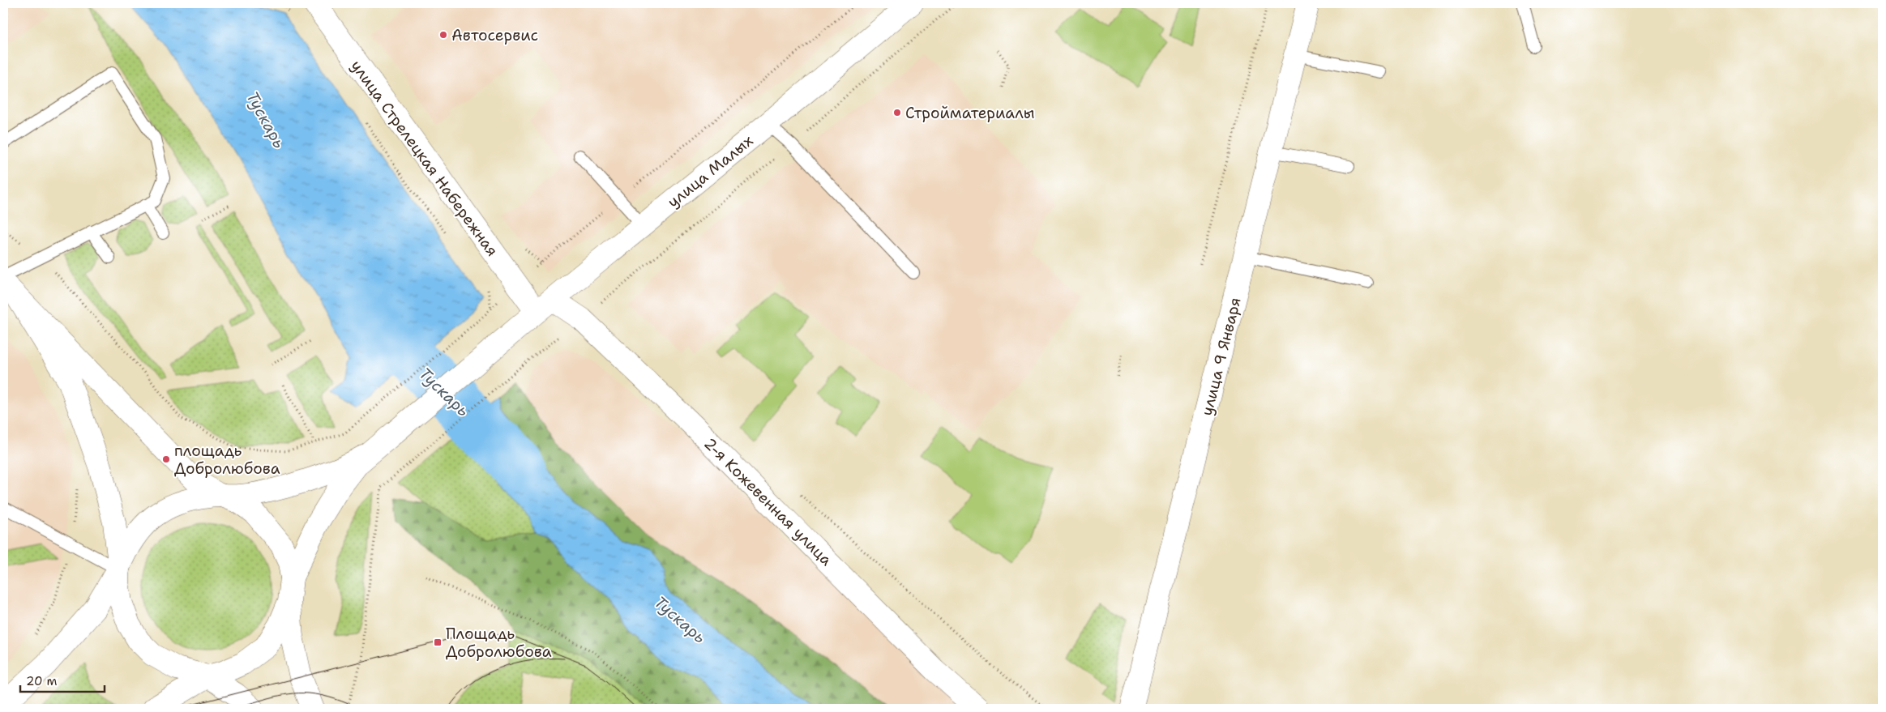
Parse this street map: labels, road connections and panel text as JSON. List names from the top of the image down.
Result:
{
  "streets": {
    "main road": [
      "улица Стрелецкая Набережная",
      "улица Малых",
      "улица 9 Января",
      "2-я Кожевенная улица"
    ]
  },
  "crossings": [
    ["улица Стрелецкая Набережная", "улица Малых"],
    ["улица Стрелецкая Набережная", "2-я Кожевенная улица"],
    ["улица Малых", "2-я Кожевенная улица"]
  ],
  "water": ["Тускарь"],
  "places": {
    "other": ["Автосервис", "Стройматериалы", "площадь Добролюбова"],
    "transit": ["Площадь Добролюбова"]
  },
  "scale_bar": "20 m"
}
